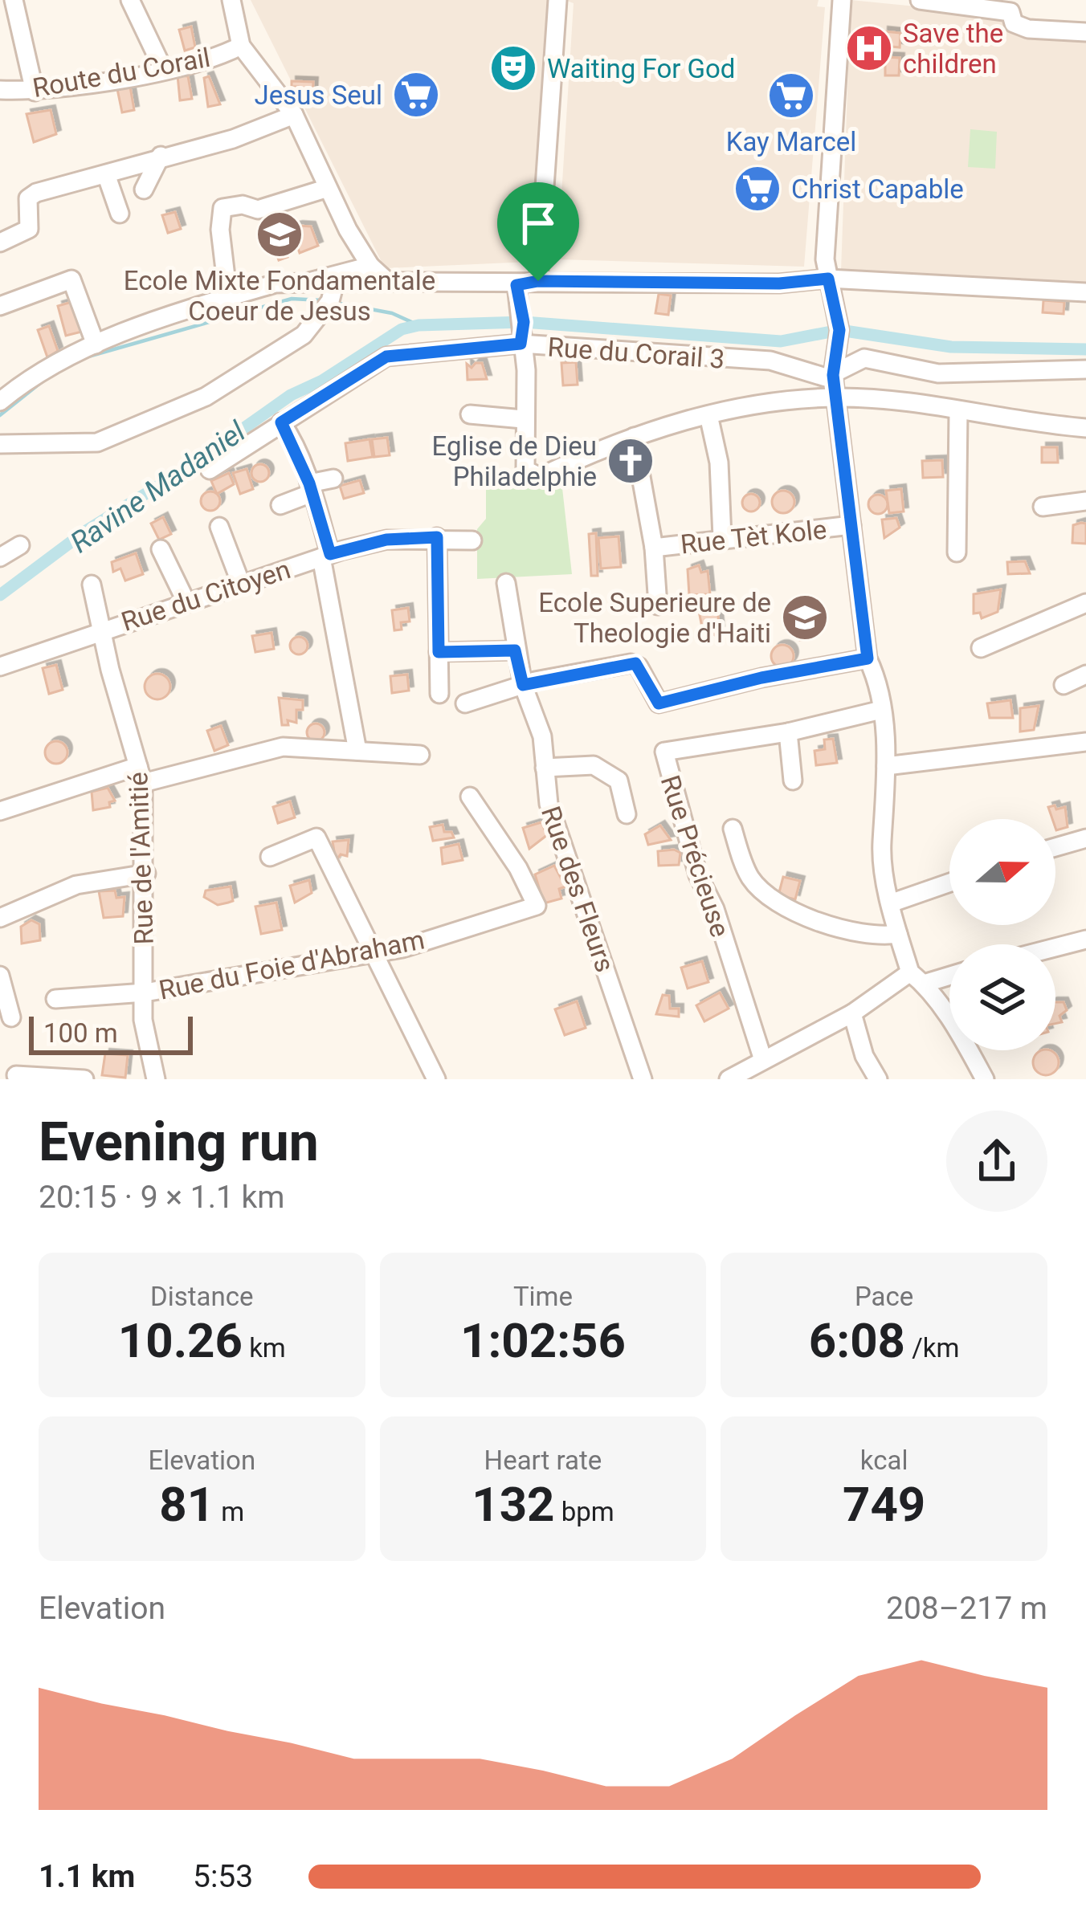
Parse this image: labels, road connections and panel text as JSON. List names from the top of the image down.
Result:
{
  "streets": {
    "street": [
      "Route du Corail",
      "Rue du Corail 3",
      "Rue Tèt Kole",
      "Rue du Citoyen",
      "Rue Précieuse",
      "Rue de l'Amitié",
      "Rue des Fleurs",
      "Rue du Foie d'Abraham"
    ]
  },
  "crossings": [
    ["Rue du Citoyen", "Rue de l'Amitié"],
    ["Rue de l'Amitié", "Rue du Foie d'Abraham"]
  ],
  "water": ["Ravine Madaniel"],
  "places": {
    "hospital": ["Save the children"],
    "theatre": ["Waiting For God"],
    "supermarket": ["Jesus Seul", "Kay Marcel", "Christ Capable"],
    "school or university": ["Ecole Mixte Fondamentale Coeur de Jesus", "Ecole Superieure de Theologie d'Haiti"],
    "church": ["Eglise de Dieu Philadelphie"]
  },
  "scale_bar": "100 m",
  "north": "right",
  "page": {
    "scale": "100 m",
    "heading": ["Evening run", "20:15 · 9 × 1.1 km"],
    "stats": [
      ["Distance", "10.26 km"],
      ["Time", "1:02:56"],
      ["Pace", "6:08 /km"],
      ["Elevation", "81 m"],
      ["Heart rate", "132 bpm"],
      ["kcal", "749"]
    ],
    "chart": ["Elevation", "208–217 m"],
    "list": [
      {
        "name": "1.1 km",
        "note": "5:53"
      }
    ]
  }
}
